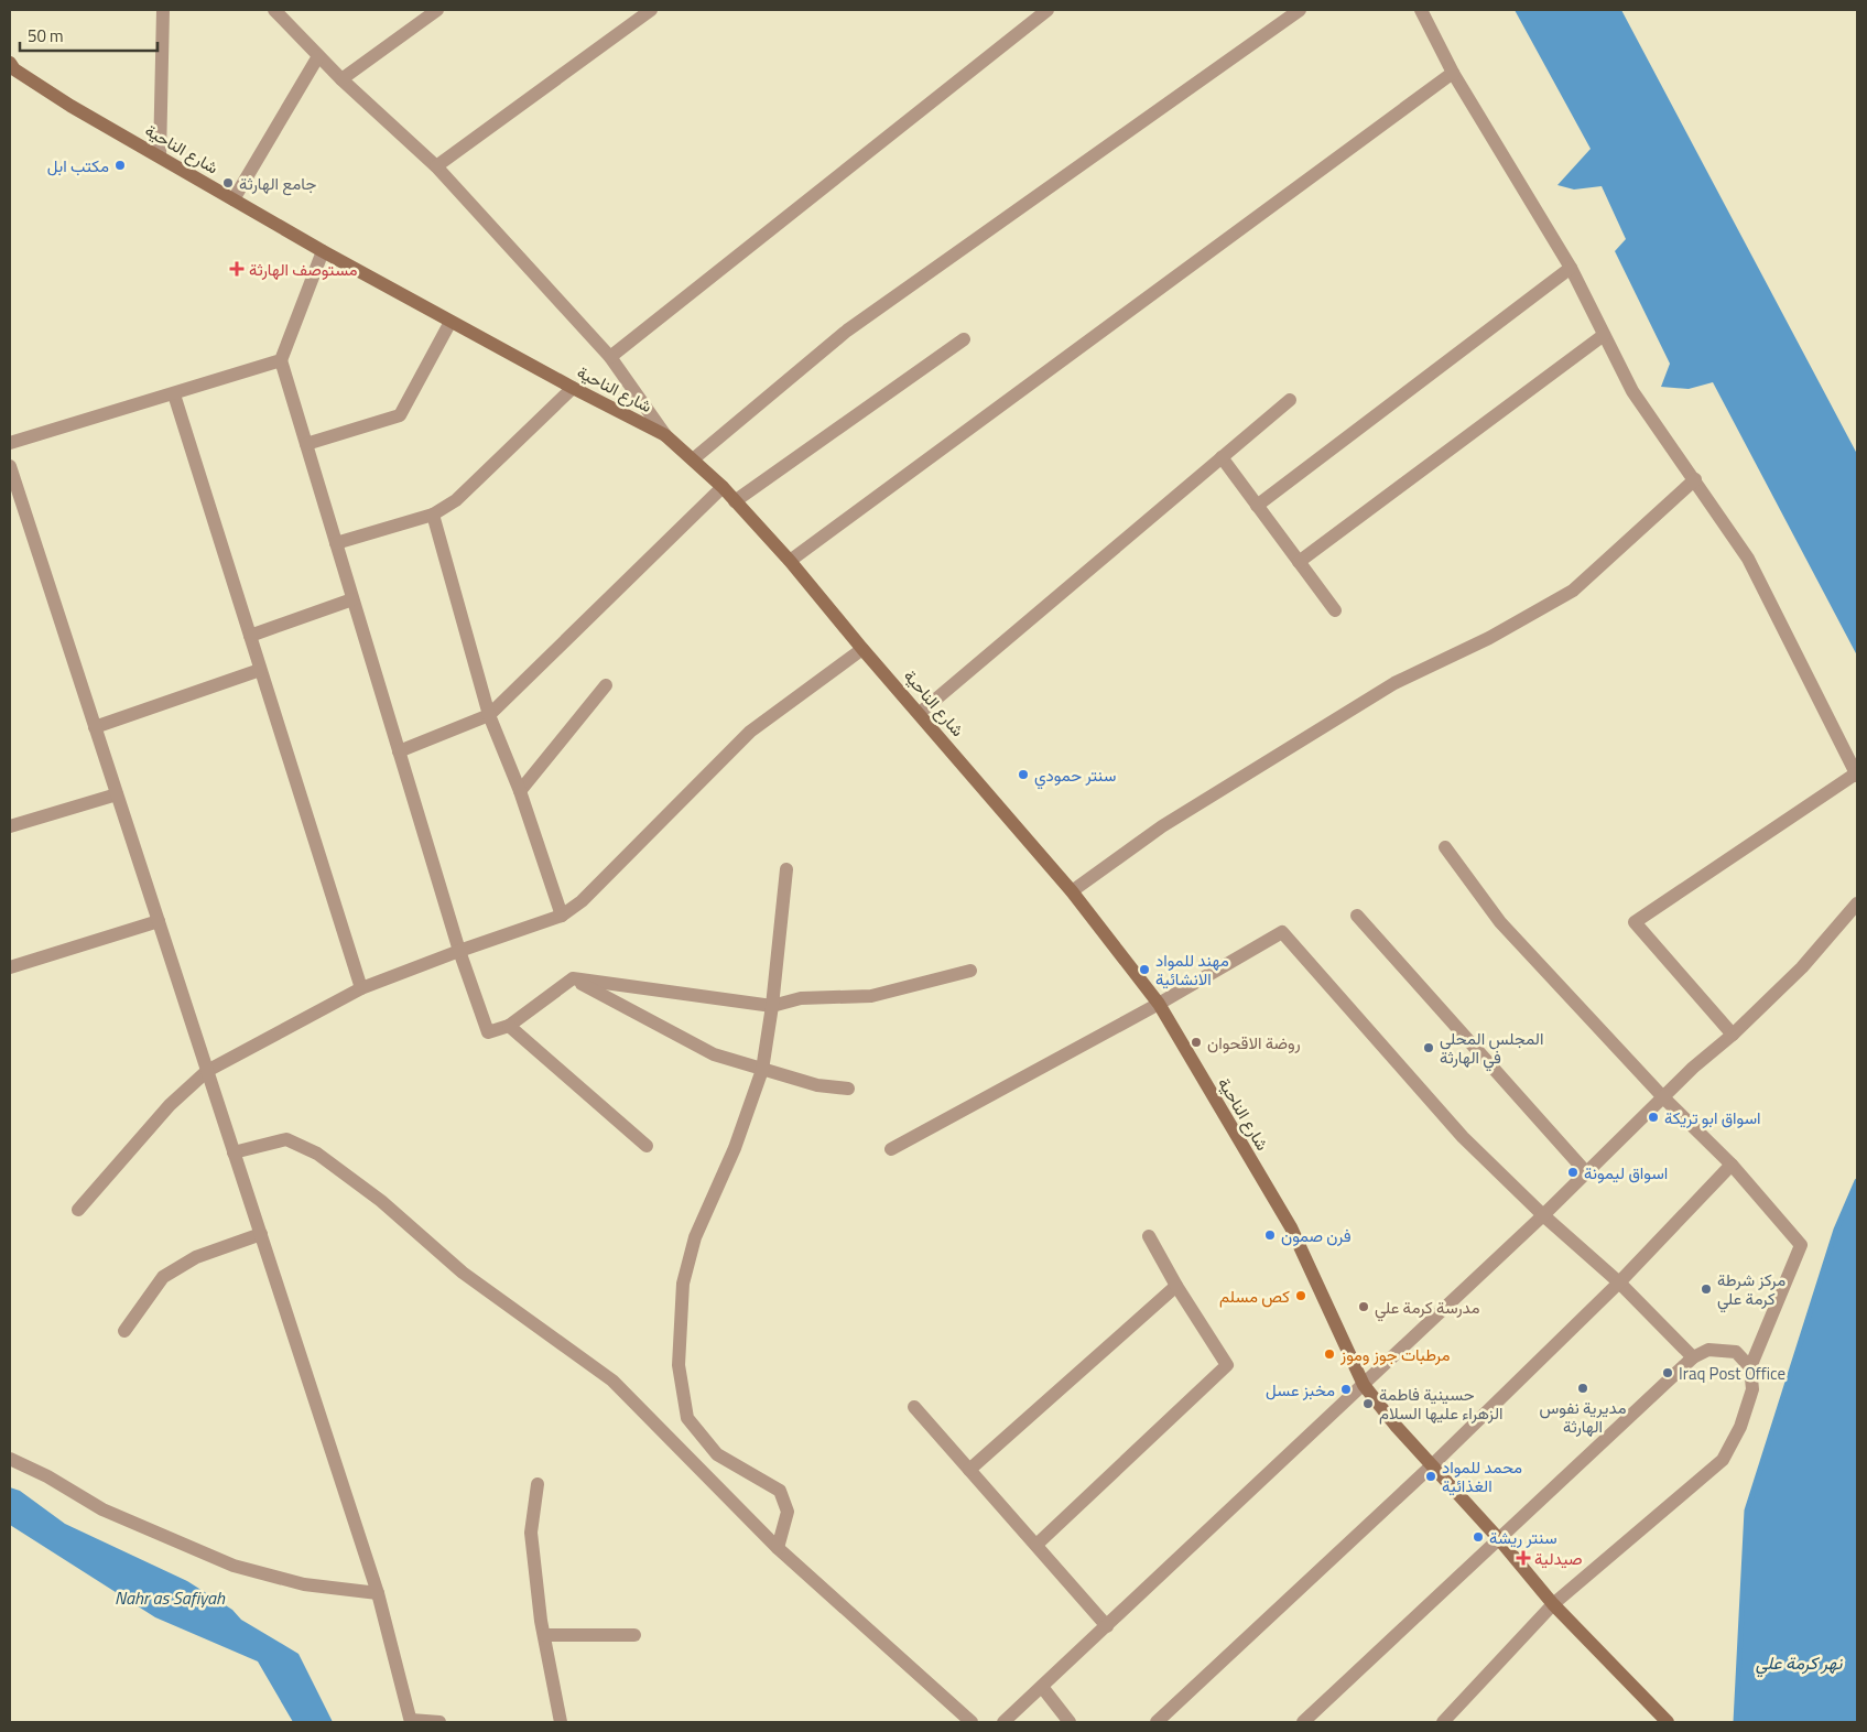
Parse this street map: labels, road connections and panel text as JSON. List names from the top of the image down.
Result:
{
  "streets": {
    "main road": ["شارع الناحية"]
  },
  "water": ["Nahr as Safiyah", "نهر كرمة علي"],
  "places": {
    "other": [
      "مكتب ابل",
      "جامع الهارثة",
      "سنتر حمودي",
      "مهند للمواد الانشائية",
      "روضة الاقحوان",
      "المجلس المحلي في الهارثة",
      "اسواق ابو تريكة",
      "اسواق ليمونة",
      "فرن صمون",
      "مركز شرطة كرمة علي",
      "كص مسلم",
      "مدرسة كرمة علي",
      "مرطبات جوز وموز",
      "Iraq Post Office",
      "مديرية نفوس الهارثة",
      "مخبز عسل",
      "حسينية فاطمة الزهراء عليها السلام",
      "محمد للمواد الغذائية",
      "سنتر ريشة"
    ],
    "health": ["مستوصف الهارثة", "صيدلية"]
  },
  "scale_bar": "50 m"
}
